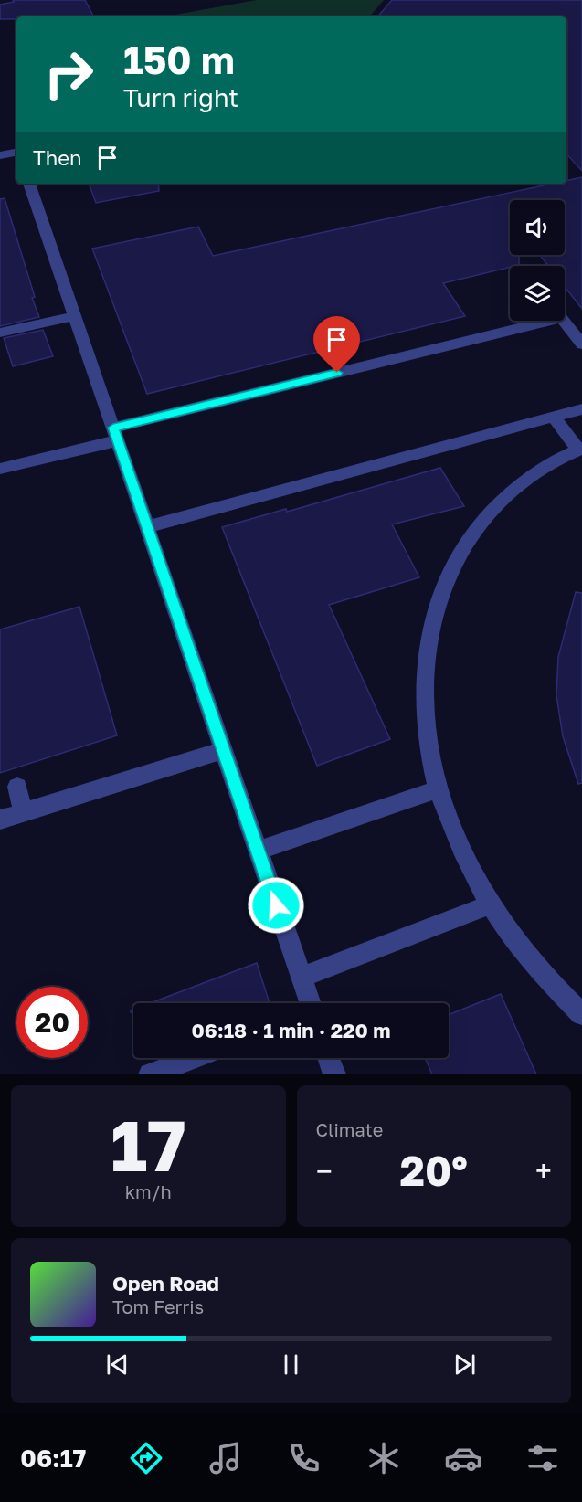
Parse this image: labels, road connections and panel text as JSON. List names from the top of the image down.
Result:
{
  "page": {
    "turn": ["150 m", "Turn right"],
    "then": "Then",
    "limit": "20",
    "trip": "06:18 · 1 min · 220 m",
    "tile": [
      ["17", "km/h"],
      "Climate"
    ],
    "heat": ["−", "20°", "+"],
    "song": ["Open Road", "Tom Ferris"],
    "tabs": "06:17"
  }
}
